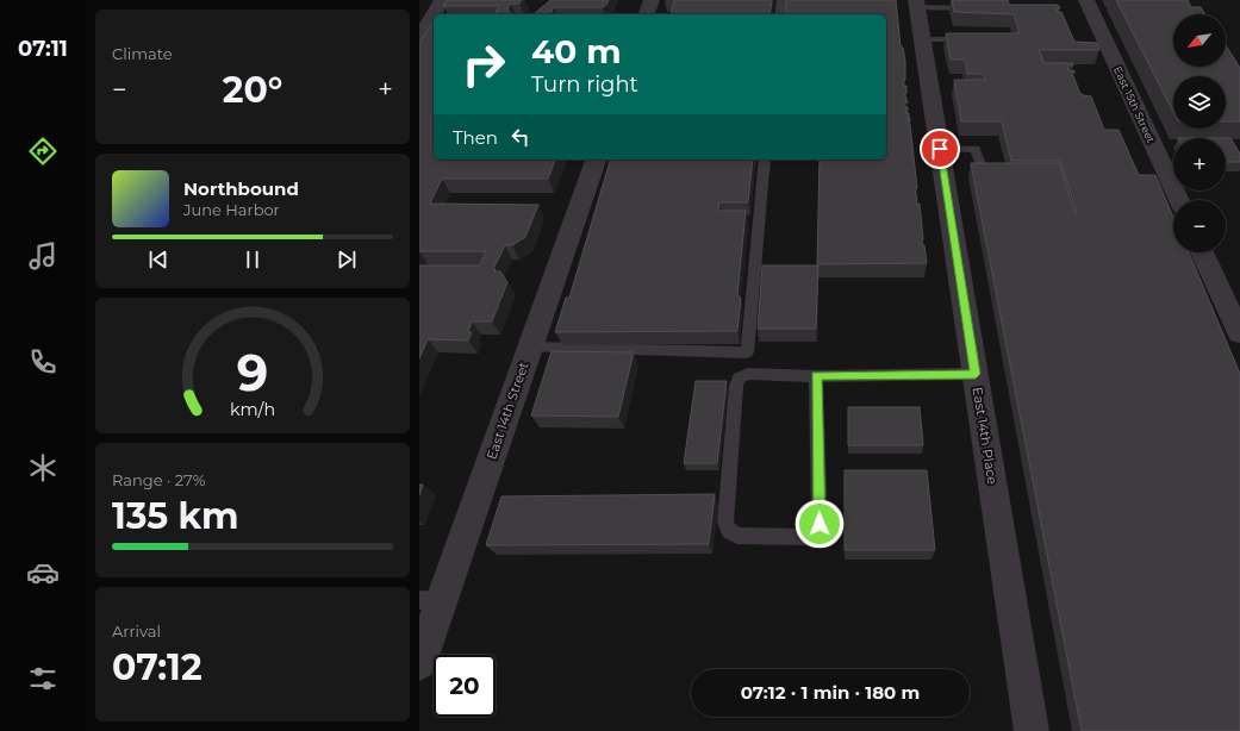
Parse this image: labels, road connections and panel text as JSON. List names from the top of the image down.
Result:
{
  "streets": {
    "street": ["East 15th Street", "East 14th Street", "East 14th Place"]
  },
  "north": "bottom left",
  "page": {
    "tabs": "07:11",
    "tile": [
      "Climate",
      ["Range · 27%", "135 km"],
      ["Arrival", "07:12"]
    ],
    "map_buttons": ["+", "−"],
    "turn": ["40 m", "Turn right"],
    "heat": ["−", "20°", "+"],
    "then": "Then",
    "song": ["Northbound", "June Harbor"],
    "limit": "20",
    "trip": "07:12 · 1 min · 180 m",
    "gauge": ["9", "km/h"]
  }
}
